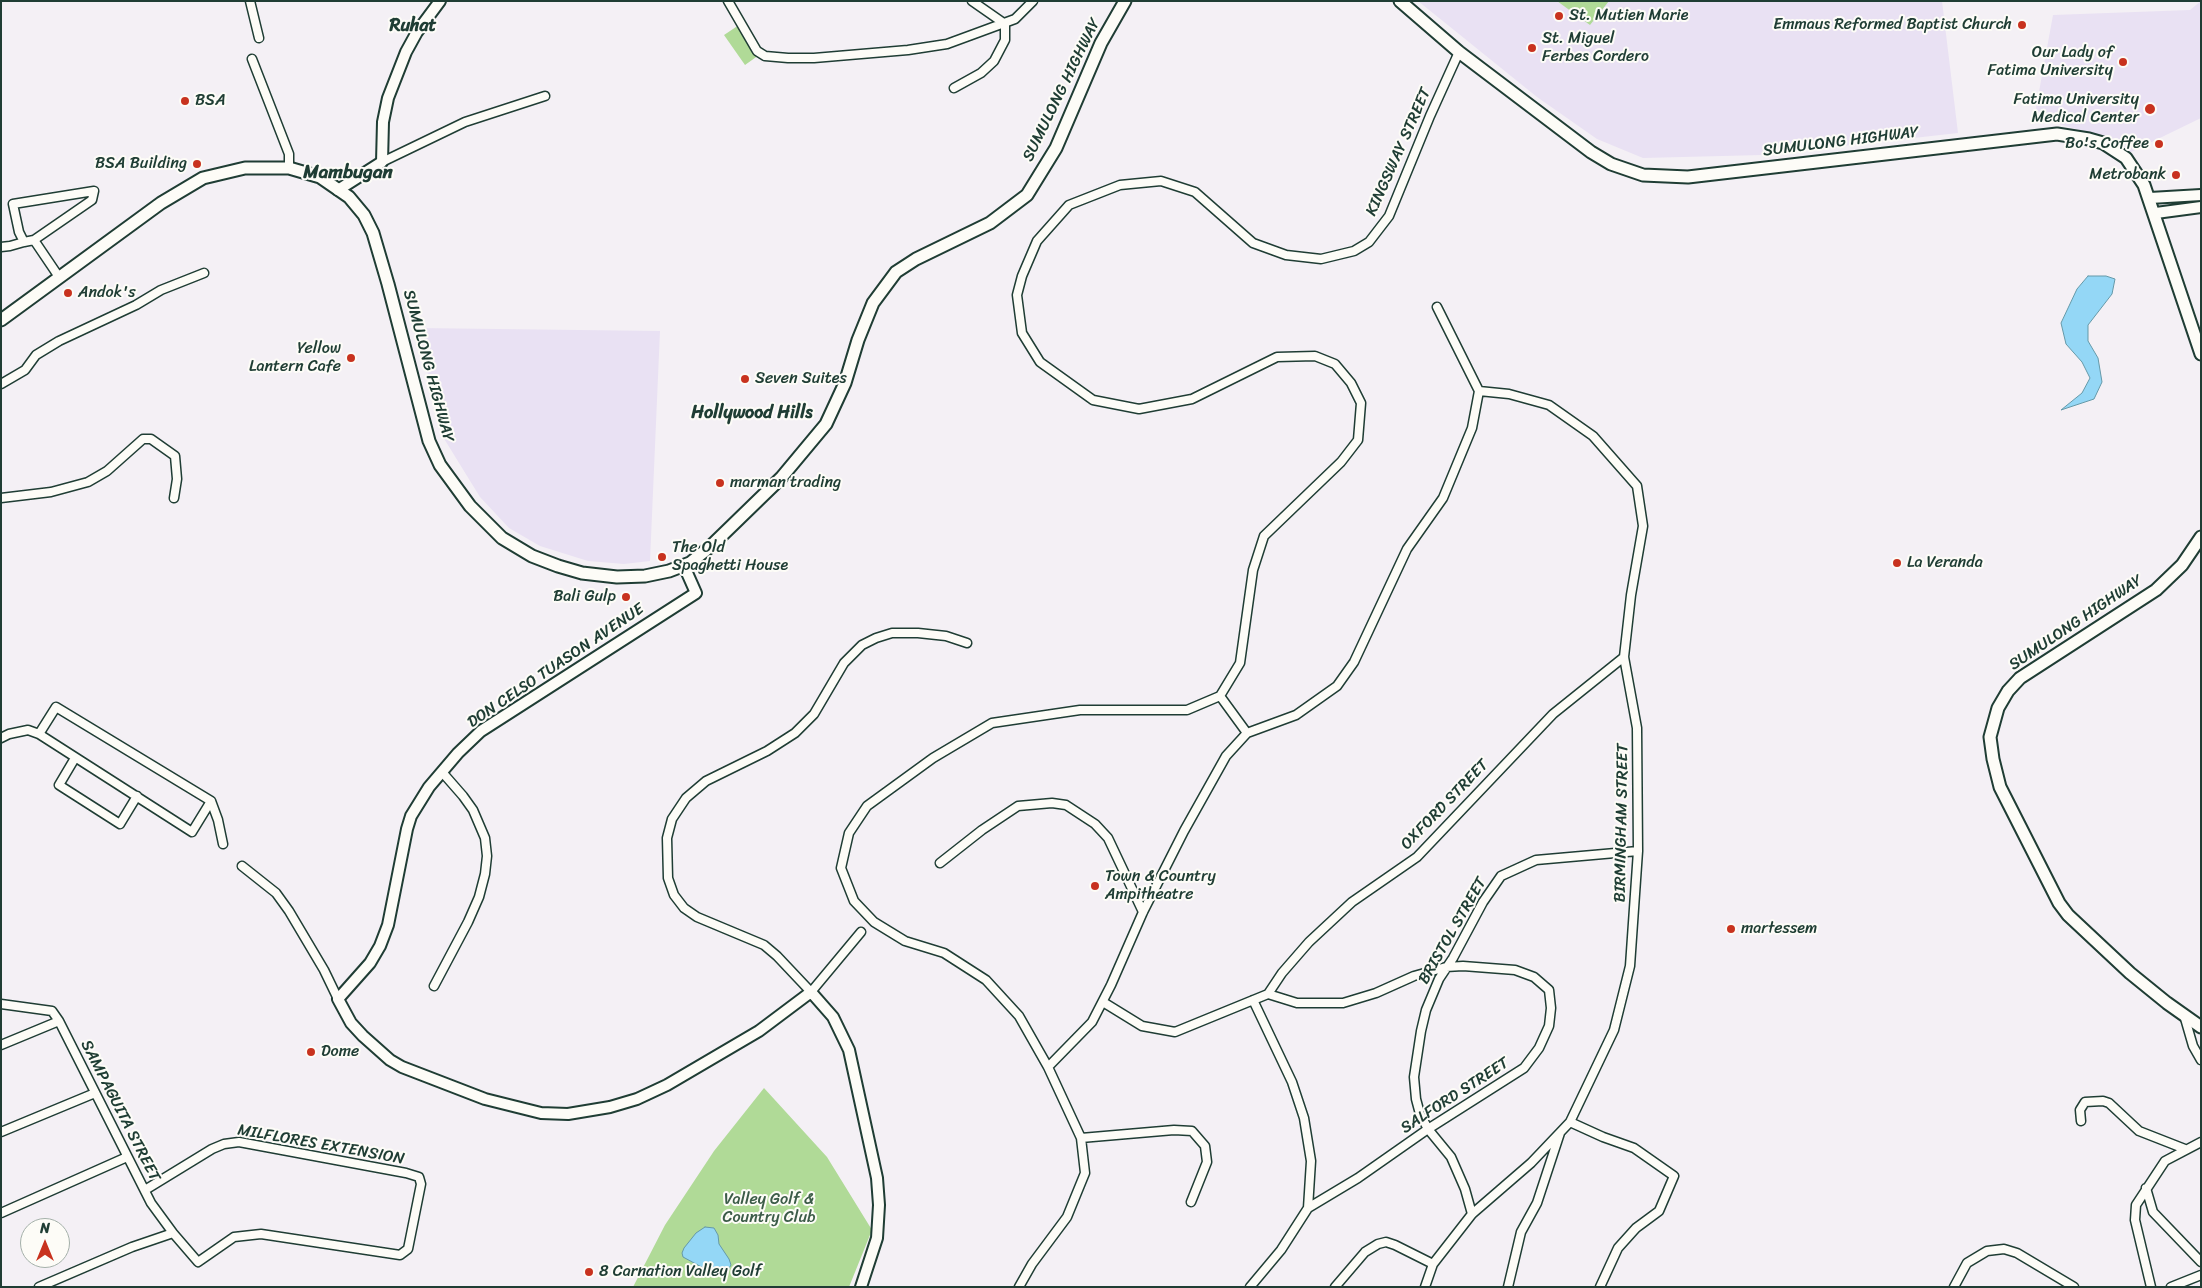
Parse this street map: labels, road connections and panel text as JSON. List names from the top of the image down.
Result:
{
  "streets": {
    "main road": ["SUMULONG HIGHWAY"],
    "street": [
      "KINGSWAY STREET",
      "DON CELSO TUASON AVENUE",
      "OXFORD STREET",
      "BIRMINGHAM STREET",
      "BRISTOL STREET",
      "SALFORD STREET",
      "SAMPAGUITA STREET",
      "MILFLORES EXTENSION"
    ]
  },
  "crossings": [
    ["SUMULONG HIGHWAY", "KINGSWAY STREET"],
    ["SUMULONG HIGHWAY", "DON CELSO TUASON AVENUE"],
    ["OXFORD STREET", "BIRMINGHAM STREET"],
    ["OXFORD STREET", "SALFORD STREET"],
    ["BIRMINGHAM STREET", "BRISTOL STREET"],
    ["BRISTOL STREET", "SALFORD STREET"],
    ["SAMPAGUITA STREET", "MILFLORES EXTENSION"]
  ],
  "districts": ["Ruhat", "Mambugan", "Hollywood Hills"],
  "parks": ["Valley Golf & Country Club"],
  "places": [
    "St. Mutien Marie",
    "Emmaus Reformed Baptist Church",
    "St. Miguel Ferbes Cordero",
    "Our Lady of Fatima University",
    "BSA",
    "Fatima University Medical Center",
    "Bo's Coffee",
    "BSA Building",
    "Metrobank",
    "Andok's",
    "Yellow Lantern Cafe",
    "Seven Suites",
    "marman trading",
    "The Old Spaghetti House",
    "La Veranda",
    "Bali Gulp",
    "Town & Country Ampitheatre",
    "martessem",
    "Dome",
    "8 Carnation Valley Golf"
  ],
  "north": "top"
}
